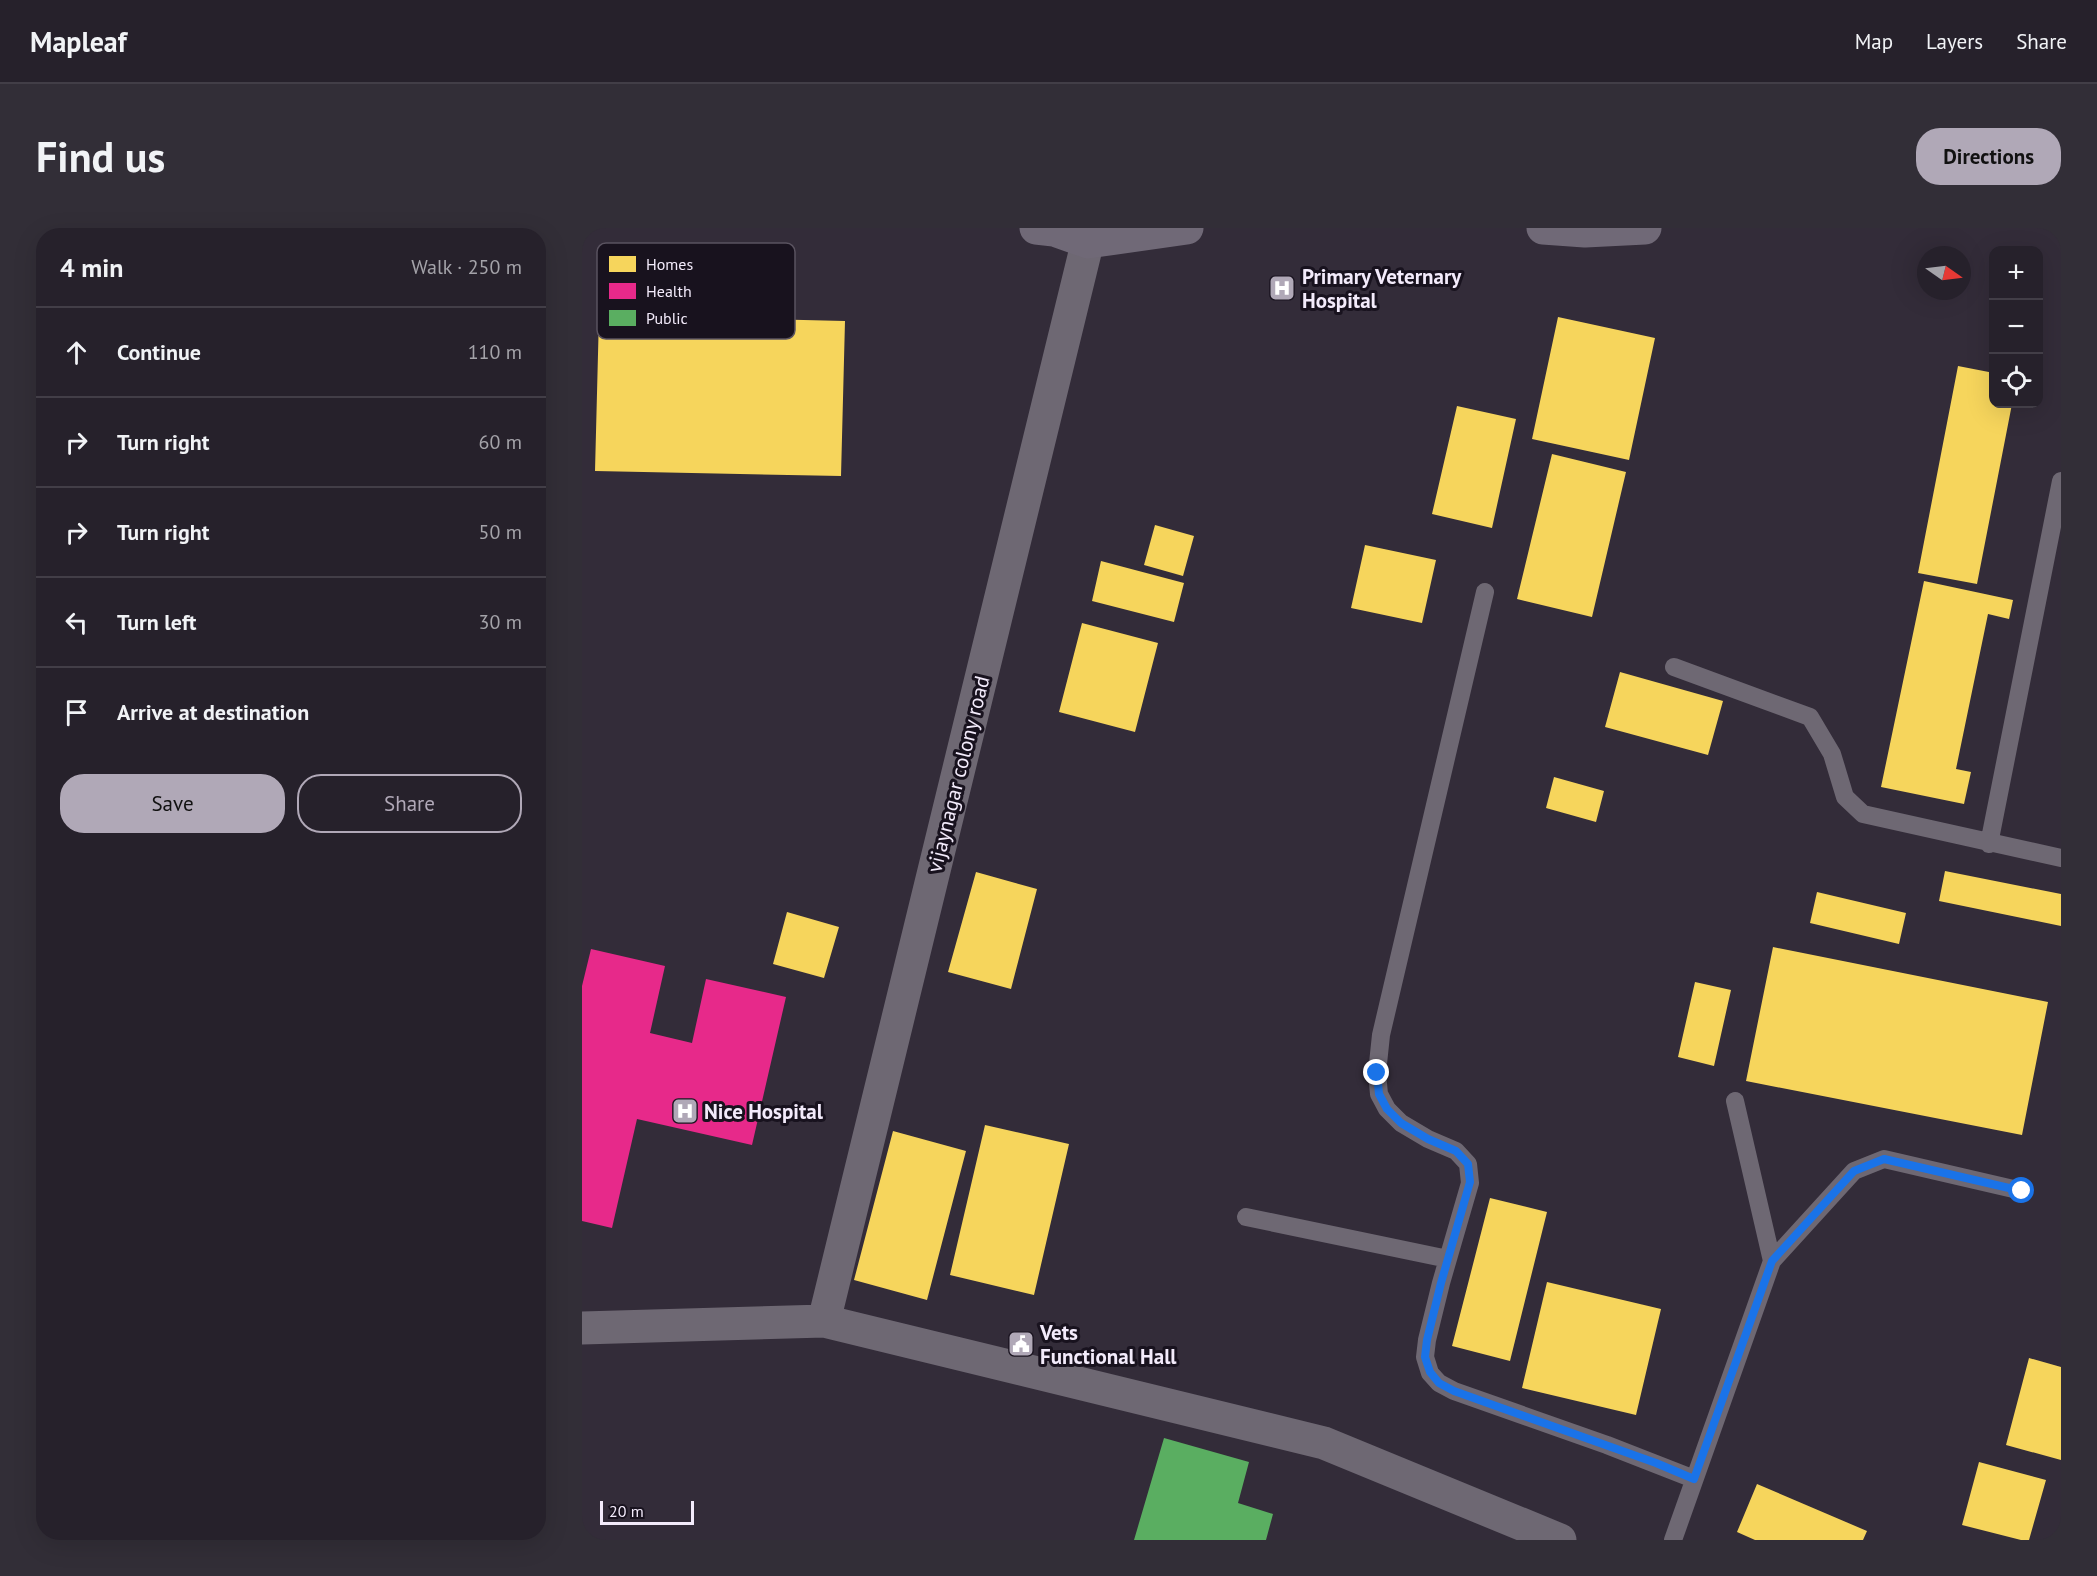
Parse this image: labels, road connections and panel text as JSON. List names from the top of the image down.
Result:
{
  "streets": {
    "street": ["vijaynagar colony road"]
  },
  "places": {
    "hospital": ["Primary Veternary Hospital", "Nice Hospital"],
    "public building": ["Vets Functional Hall"]
  },
  "legend": ["Homes", "Health", "Public"],
  "scale_bar": "20 m",
  "north": "right",
  "page": {
    "header": "Mapleaf",
    "nav": ["Map", "Layers", "Share"],
    "buttons": [
      "Directions",
      ["Save", "Share"]
    ],
    "title": "Find us",
    "heading": ["4 min", "Walk · 250 m"],
    "map_buttons": ["+", "−"],
    "list": [
      ["Continue", "110 m"],
      ["Turn right", "60 m"],
      ["Turn right", "50 m"],
      ["Turn left", "30 m"],
      "Arrive at destination"
    ],
    "scale": "20 m"
  }
}
